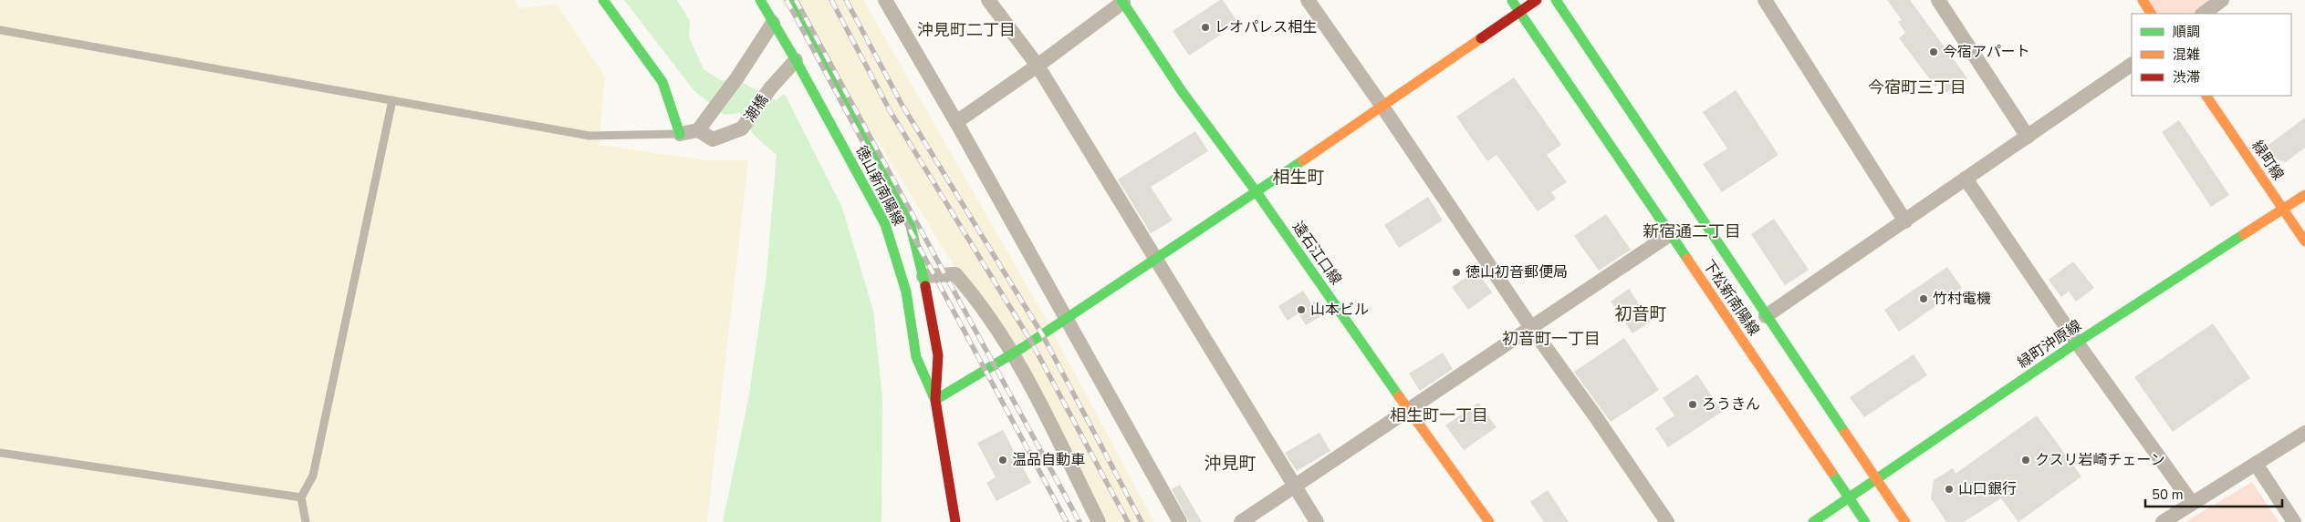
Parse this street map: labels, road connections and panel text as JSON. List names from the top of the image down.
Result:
{
  "streets": {
    "street": [
      "潮橋",
      "緑町線",
      "徳山新南陽線",
      "遠石江口線",
      "下松新南陽線",
      "緑町沖原線"
    ]
  },
  "crossings": [
    ["潮橋", "徳山新南陽線"],
    ["緑町線", "緑町沖原線"],
    ["下松新南陽線", "緑町沖原線"]
  ],
  "districts": [
    "沖見町二丁目",
    "今宿町三丁目",
    "相生町",
    "新宿通二丁目",
    "初音町",
    "初音町一丁目",
    "相生町一丁目",
    "沖見町"
  ],
  "places": [
    "レオパレス相生",
    "今宿アパート",
    "徳山初音郵便局",
    "竹村電機",
    "山本ビル",
    "ろうきん",
    "温品自動車",
    "クスリ岩崎チェーン",
    "山口銀行"
  ],
  "legend": ["順調", "混雑", "渋滞"],
  "scale_bar": "50 m"
}
